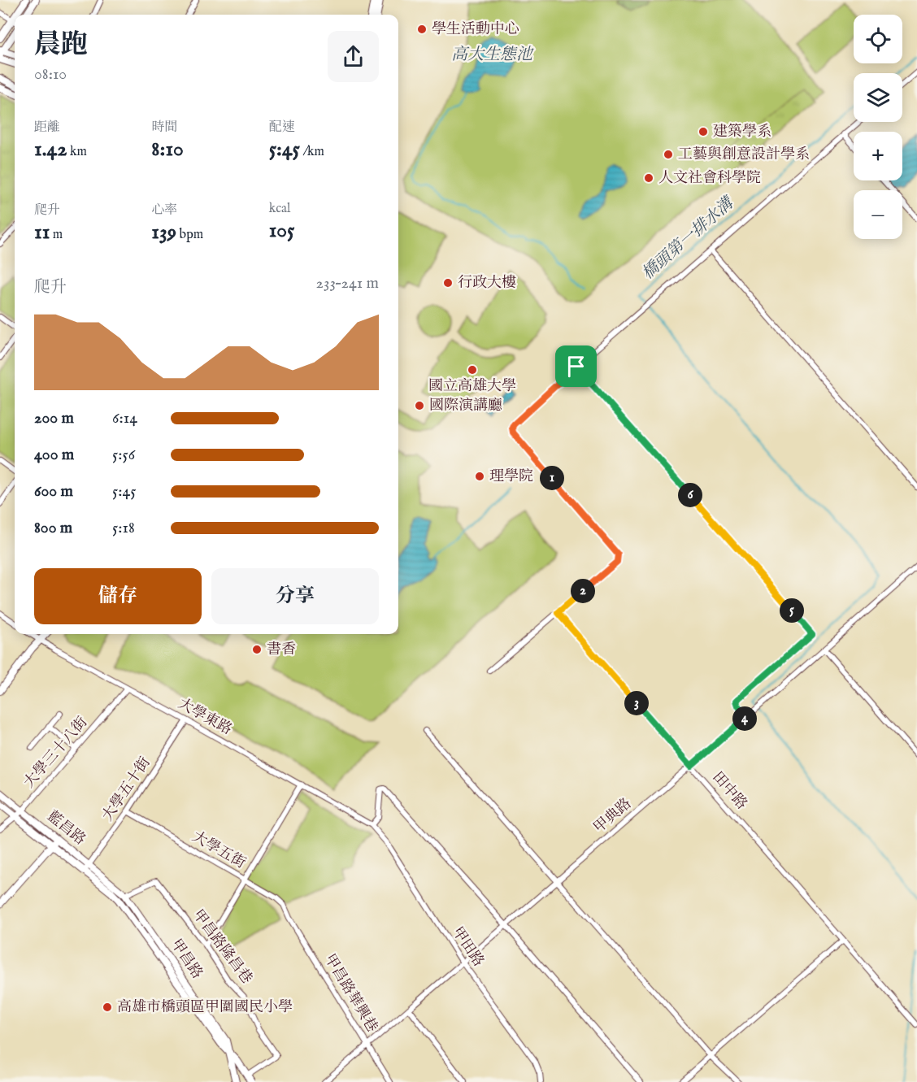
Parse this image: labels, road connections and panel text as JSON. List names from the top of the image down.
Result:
{
  "streets": {
    "street": [
      "大學東路",
      "大學三十八街",
      "大學五十街",
      "田中路",
      "甲典路",
      "藍昌路",
      "大學五街",
      "甲昌路隆昌巷",
      "甲田路",
      "甲昌路",
      "甲昌路華興巷"
    ]
  },
  "crossings": [
    ["大學東路", "大學三十八街"],
    ["大學東路", "大學五十街"],
    ["大學東路", "甲田路"],
    ["大學三十八街", "藍昌路"],
    ["大學五十街", "藍昌路"],
    ["大學五十街", "大學五街"],
    ["田中路", "甲典路"],
    ["甲典路", "甲田路"],
    ["甲典路", "甲昌路華興巷"],
    ["藍昌路", "甲昌路"],
    ["大學五街", "甲昌路華興巷"],
    ["甲昌路隆昌巷", "甲昌路"]
  ],
  "water": ["高大生態池", "橋頭第一排水溝"],
  "places": [
    "學生活動中心",
    "建築學系",
    "工藝與創意設計學系",
    "人文社會科學院",
    "行政大樓",
    "國立高雄大學",
    "國際演講廳",
    "理學院",
    "書香",
    "高雄市橋頭區甲圍國民小學"
  ],
  "page": {
    "map_buttons": ["+", "−"],
    "heading": ["晨跑", "08:10"],
    "stats": [
      ["距離", "1.42 km"],
      ["時間", "8:10"],
      ["配速", "5:45 /km"],
      ["爬升", "11 m"],
      ["心率", "139 bpm"],
      ["kcal", "105"]
    ],
    "chart": ["爬升", "233–241 m"],
    "list": [
      {
        "name": "200 m",
        "note": "6:14"
      },
      {
        "name": "400 m",
        "note": "5:56"
      },
      {
        "name": "600 m",
        "note": "5:45"
      },
      {
        "name": "800 m",
        "note": "5:18"
      }
    ],
    "pins": [
      "1",
      "6",
      "2",
      "5",
      "3",
      "4"
    ],
    "buttons": ["儲存", "分享"]
  }
}
